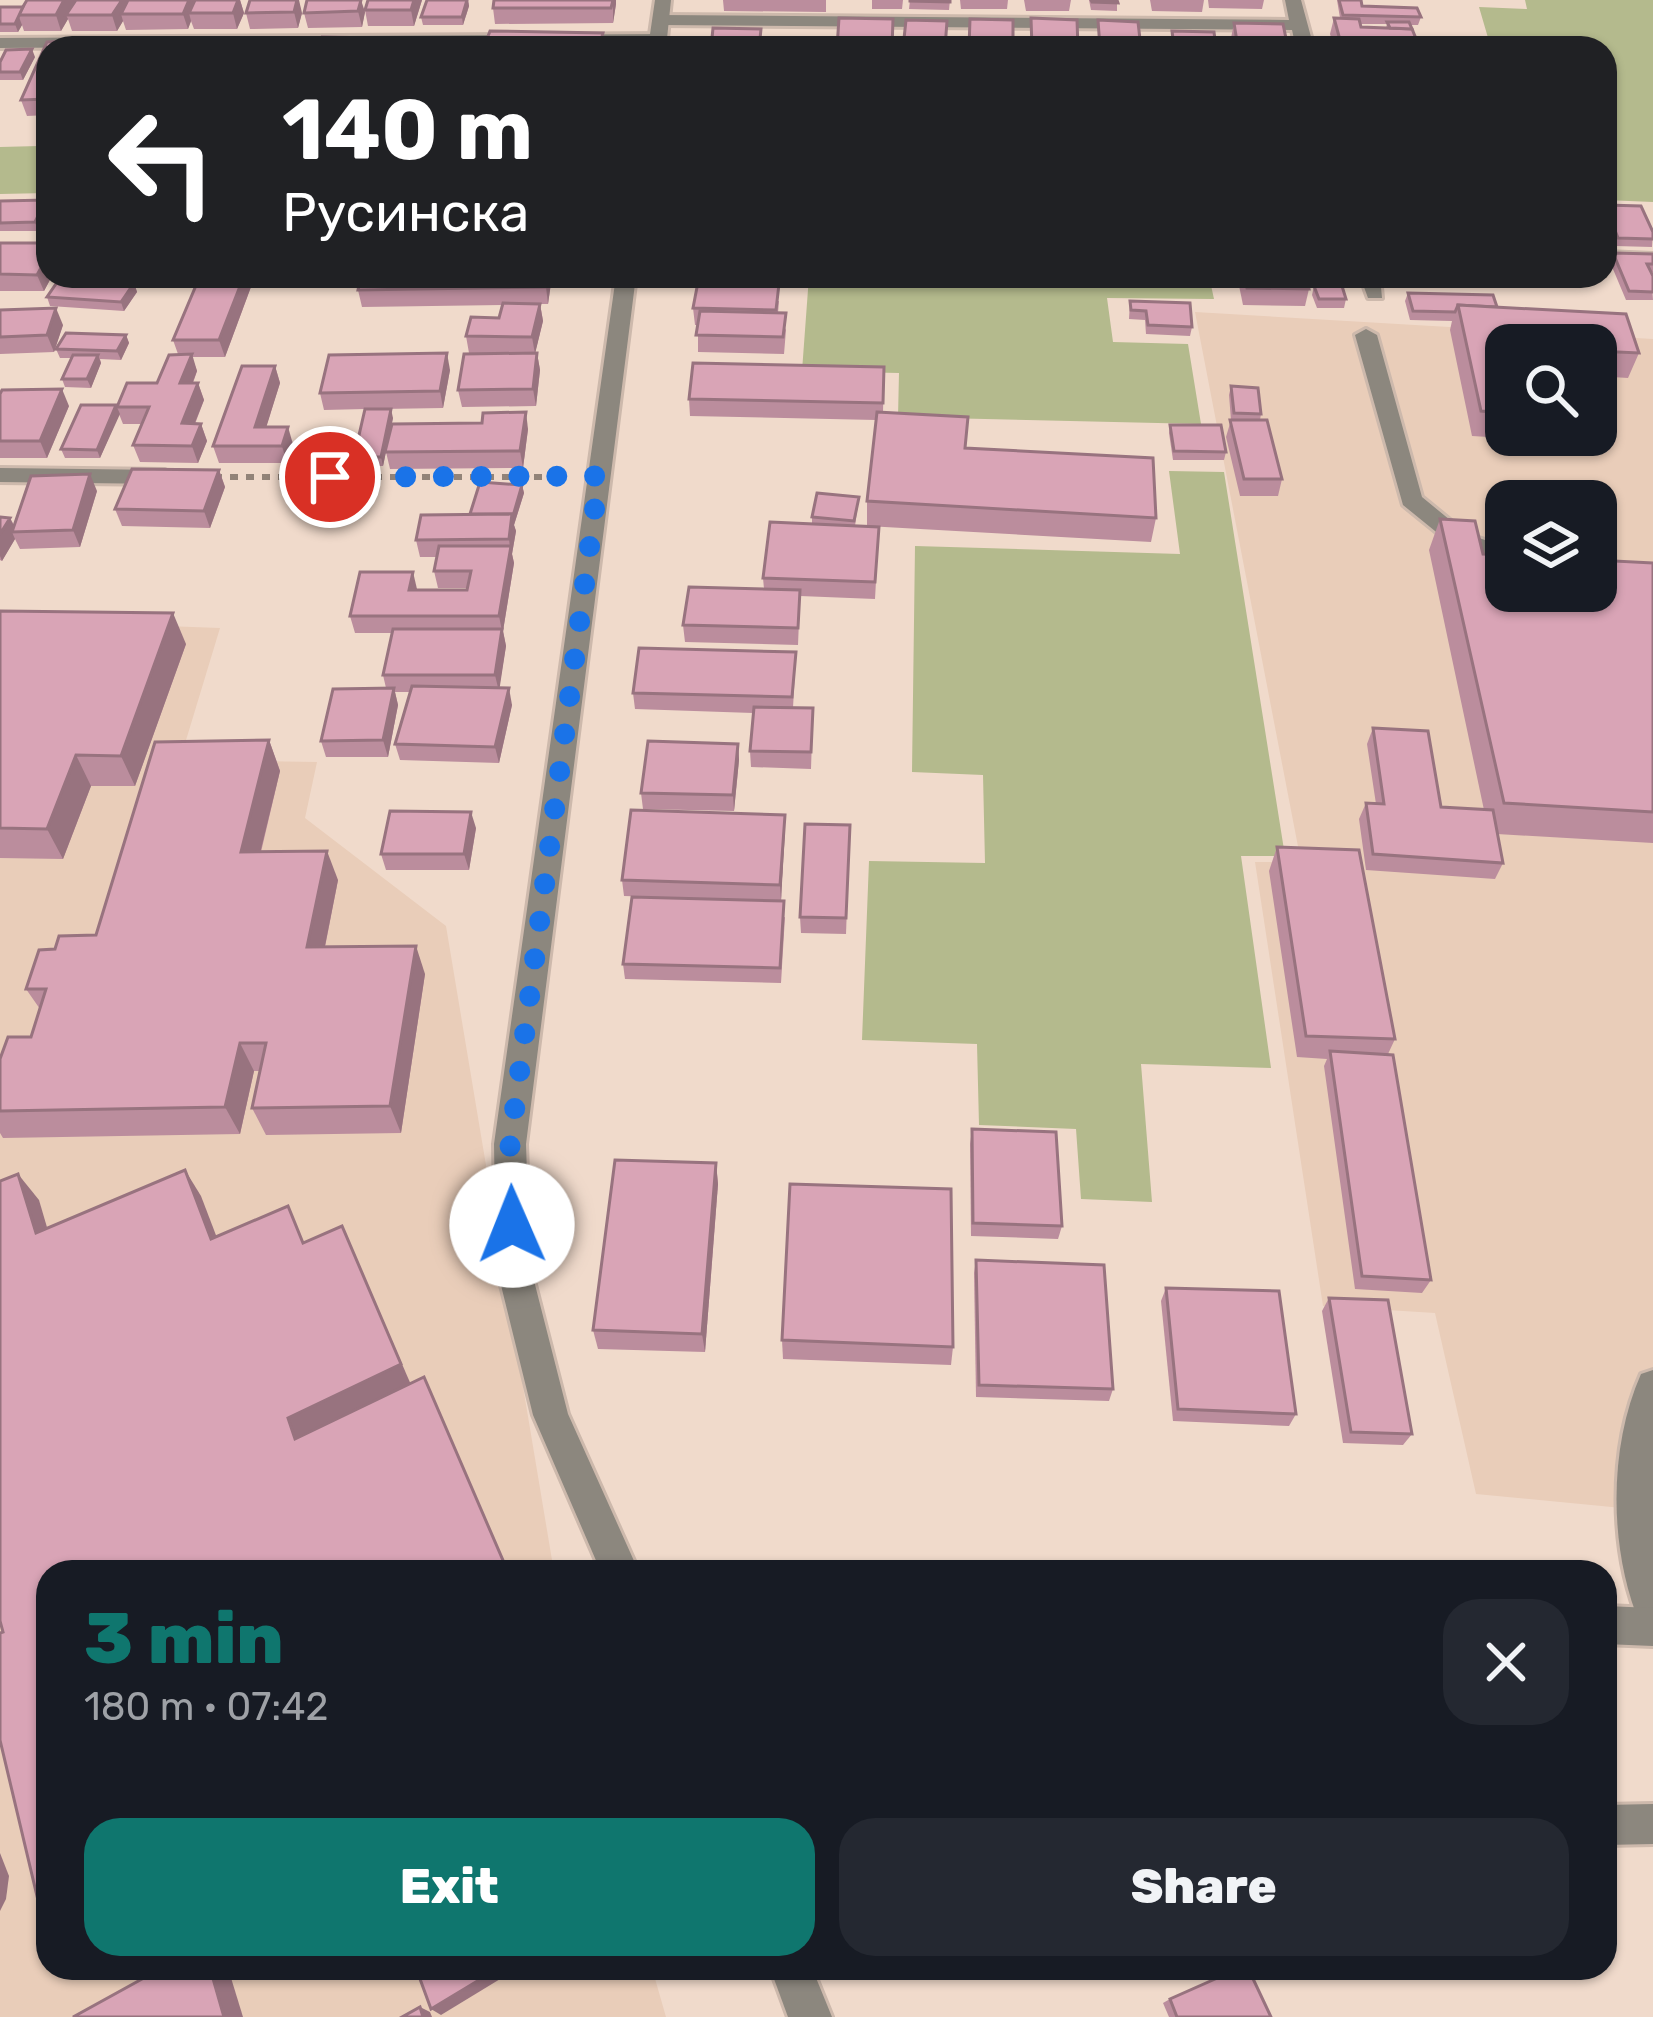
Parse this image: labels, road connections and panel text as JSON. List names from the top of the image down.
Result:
{
  "page": {
    "turn": ["140 m", "Русинска"],
    "heading": ["3 min", "180 m · 07:42"],
    "buttons": ["Exit", "Share"]
  }
}
